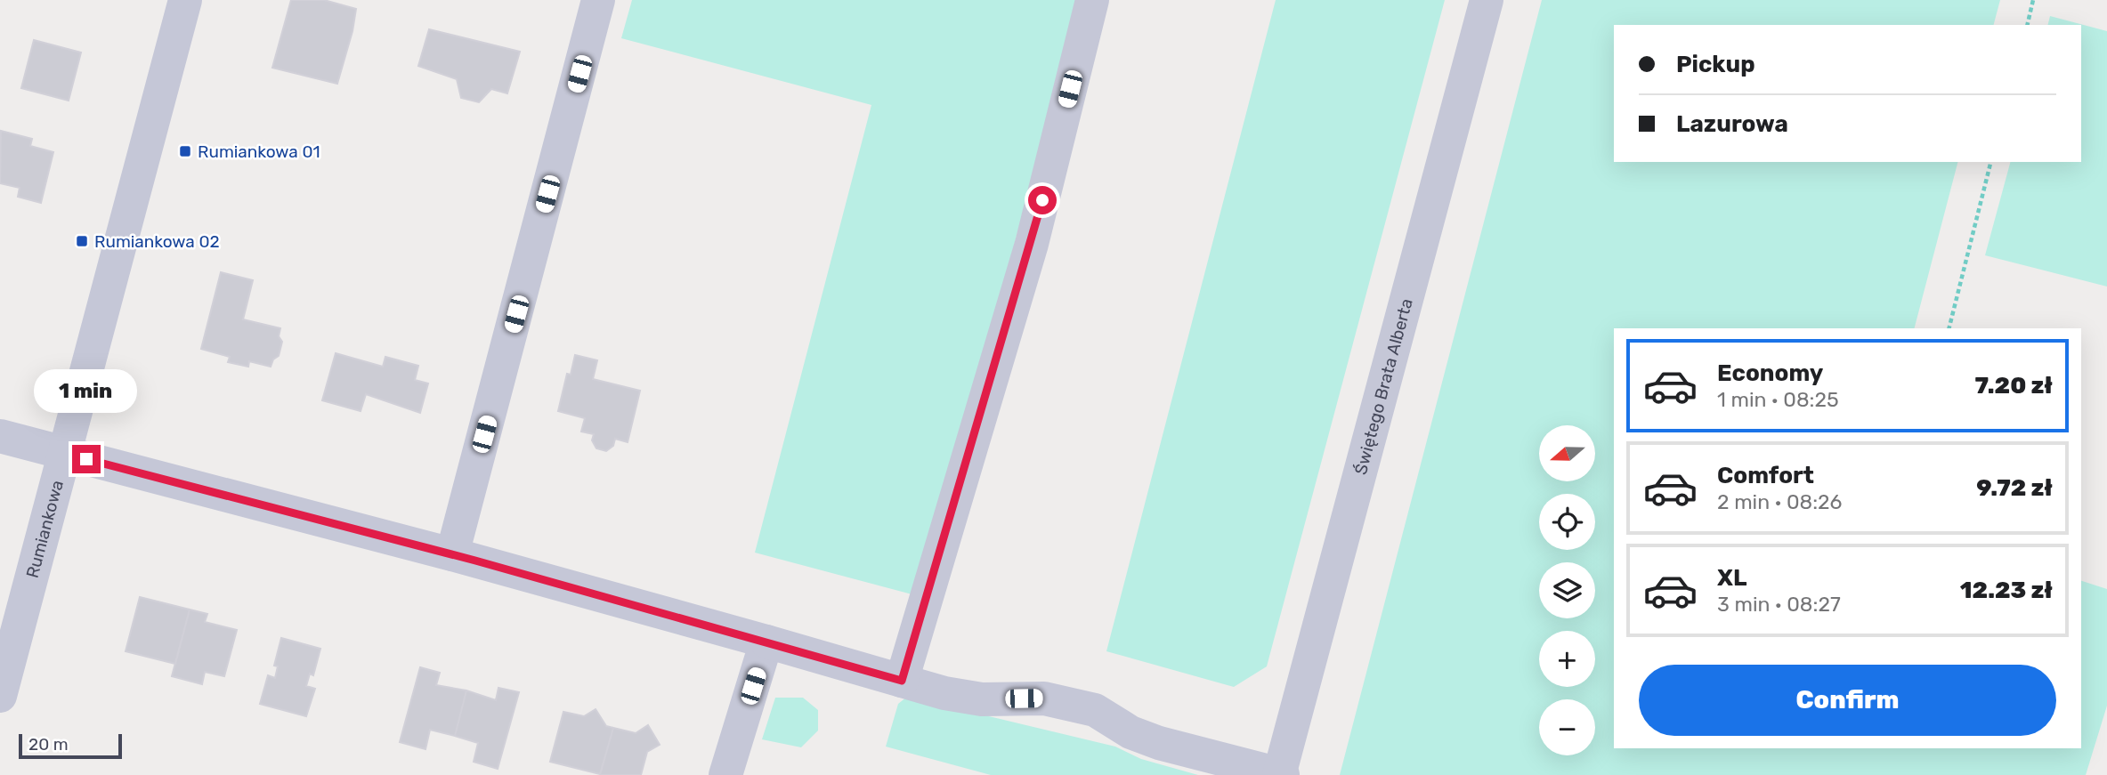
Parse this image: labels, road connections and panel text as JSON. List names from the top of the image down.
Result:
{
  "streets": {
    "street": ["Świętego Brata Alberta", "Rumiankowa"]
  },
  "places": {
    "transit": ["Rumiankowa 01", "Rumiankowa 02"]
  },
  "scale_bar": "20 m",
  "north": "left",
  "page": {
    "banner": ["Pickup", "Lazurowa"],
    "list": [
      {
        "name": "Economy",
        "note": "1 min · 08:25",
        "value": "7.20 zł"
      },
      {
        "name": "Comfort",
        "note": "2 min · 08:26",
        "value": "9.72 zł"
      },
      {
        "name": "XL",
        "note": "3 min · 08:27",
        "value": "12.23 zł"
      }
    ],
    "bubble": "1 min",
    "map_buttons": ["+", "−"],
    "buttons": "Confirm",
    "scale": "20 m"
  }
}
